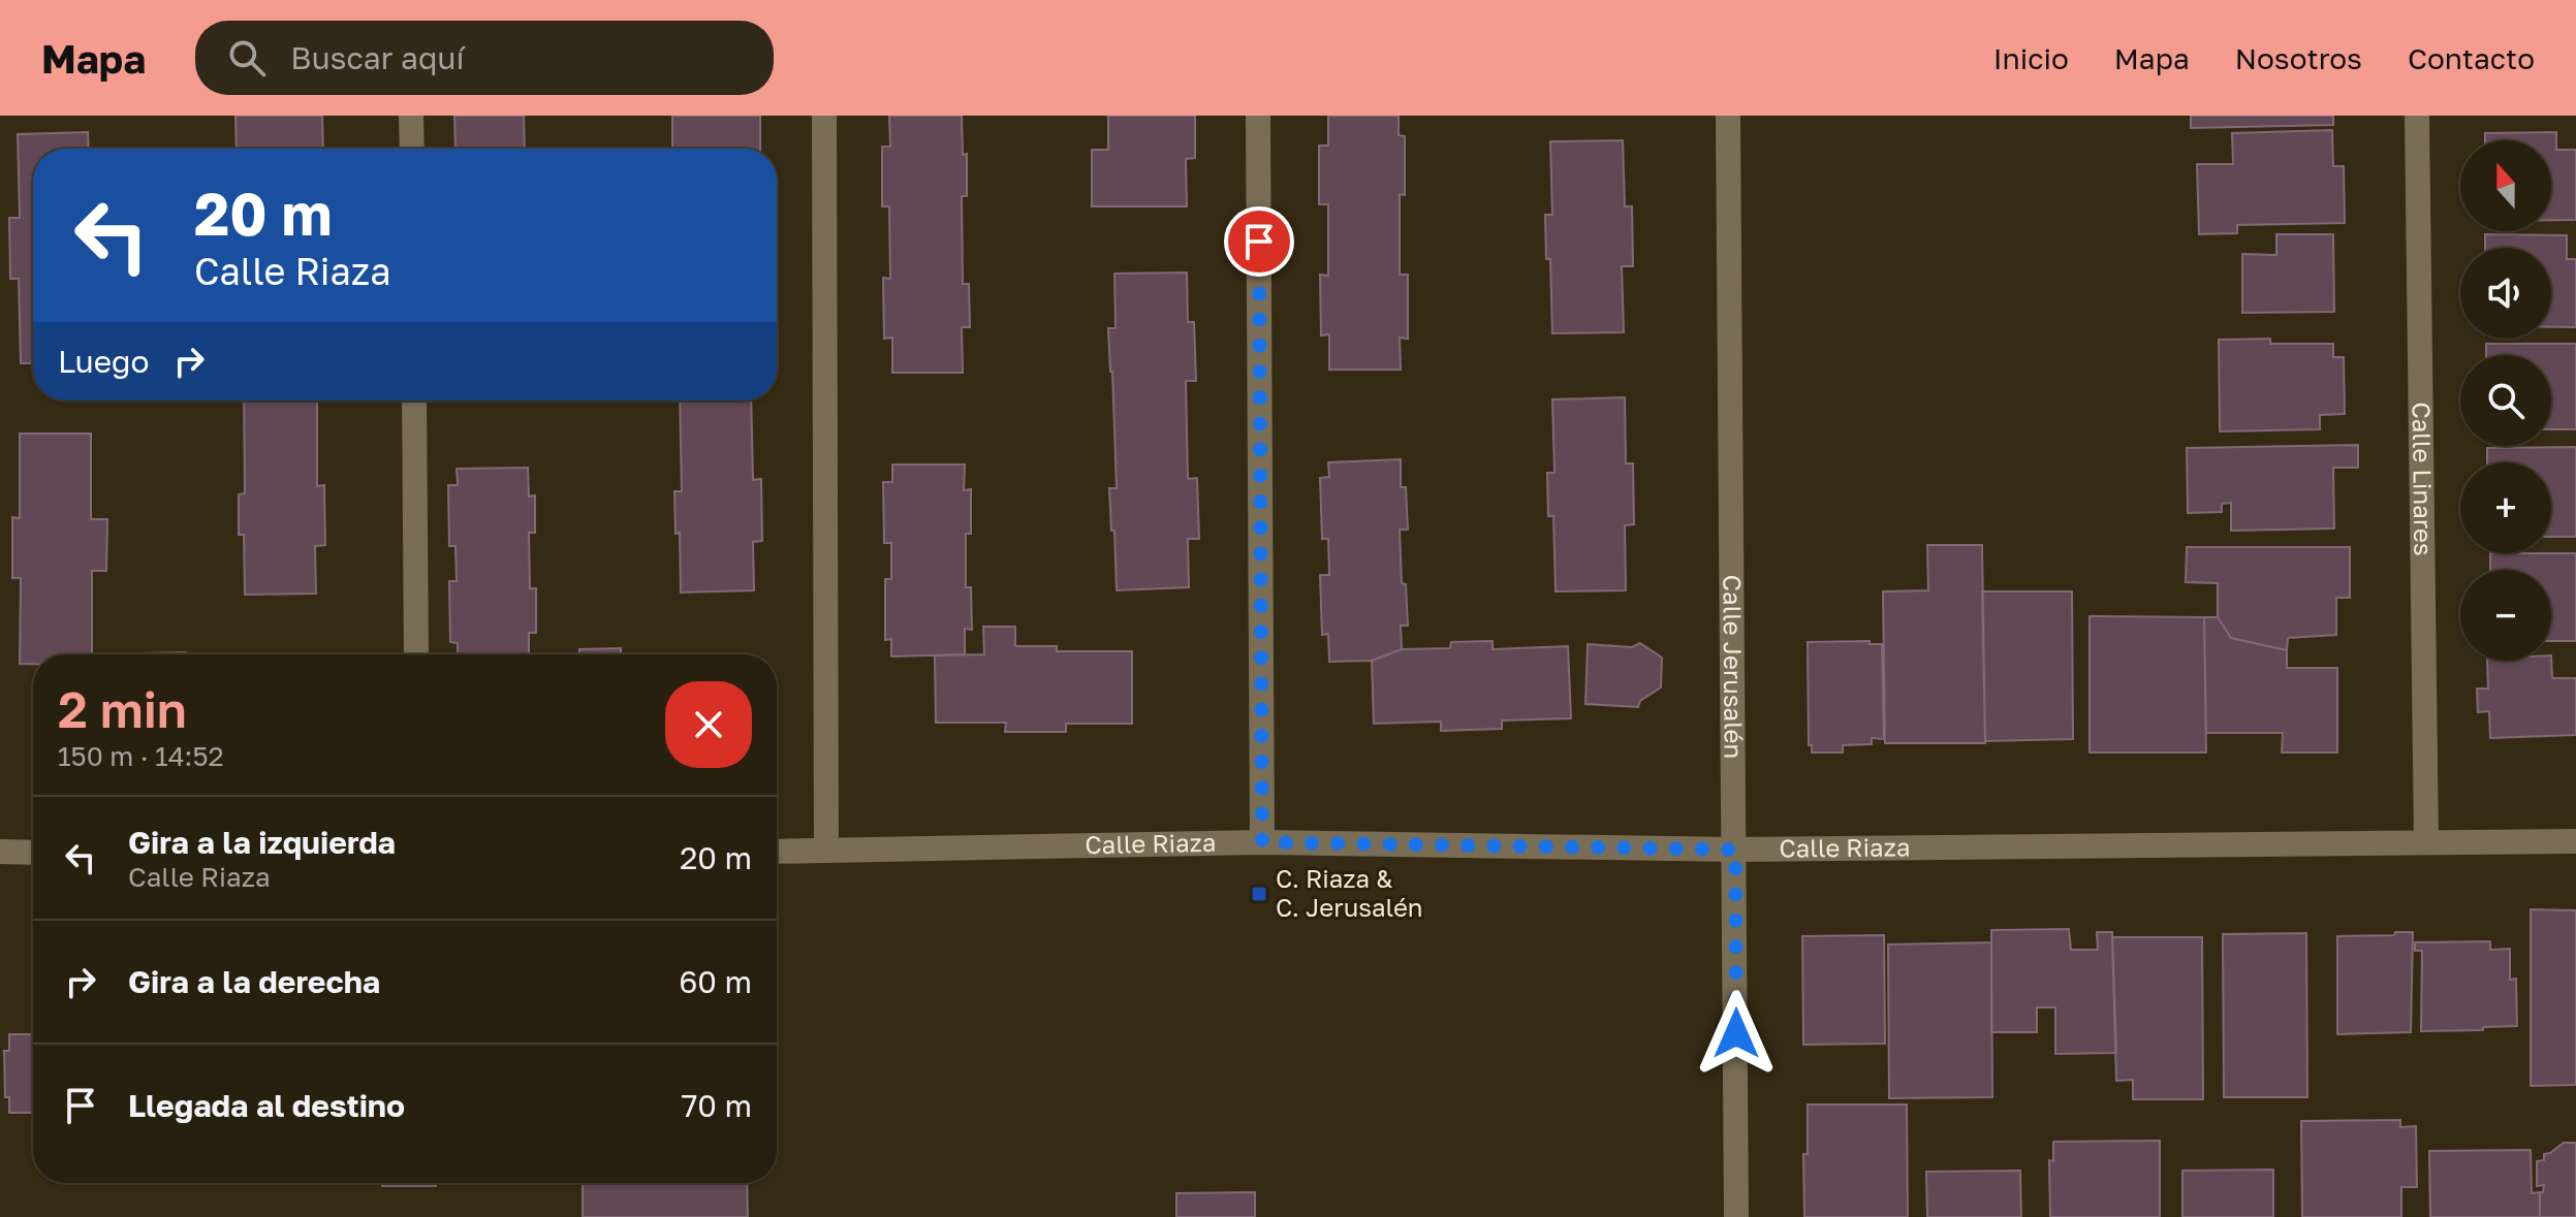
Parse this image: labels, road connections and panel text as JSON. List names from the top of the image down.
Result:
{
  "streets": {
    "street": ["Calle Linares", "Calle Jerusalén", "Calle Riaza"]
  },
  "crossings": [
    ["Calle Linares", "Calle Riaza"],
    ["Calle Jerusalén", "Calle Riaza"]
  ],
  "places": {
    "transit": ["C. Riaza & C. Jerusalén"]
  },
  "north": "top",
  "page": {
    "header": "Mapa",
    "search": "Buscar aquí",
    "nav": [
      "Inicio",
      "Mapa",
      "Nosotros",
      "Contacto"
    ],
    "map_buttons": ["+", "−"],
    "turn": ["20 m", "Calle Riaza"],
    "then": "Luego",
    "heading": ["2 min", "150 m · 14:52"],
    "list": [
      {
        "name": "Gira a la izquierda",
        "note": "Calle Riaza",
        "value": "20 m"
      },
      {
        "name": "Gira a la derecha",
        "value": "60 m"
      },
      {
        "name": "Llegada al destino",
        "value": "70 m"
      }
    ]
  }
}
